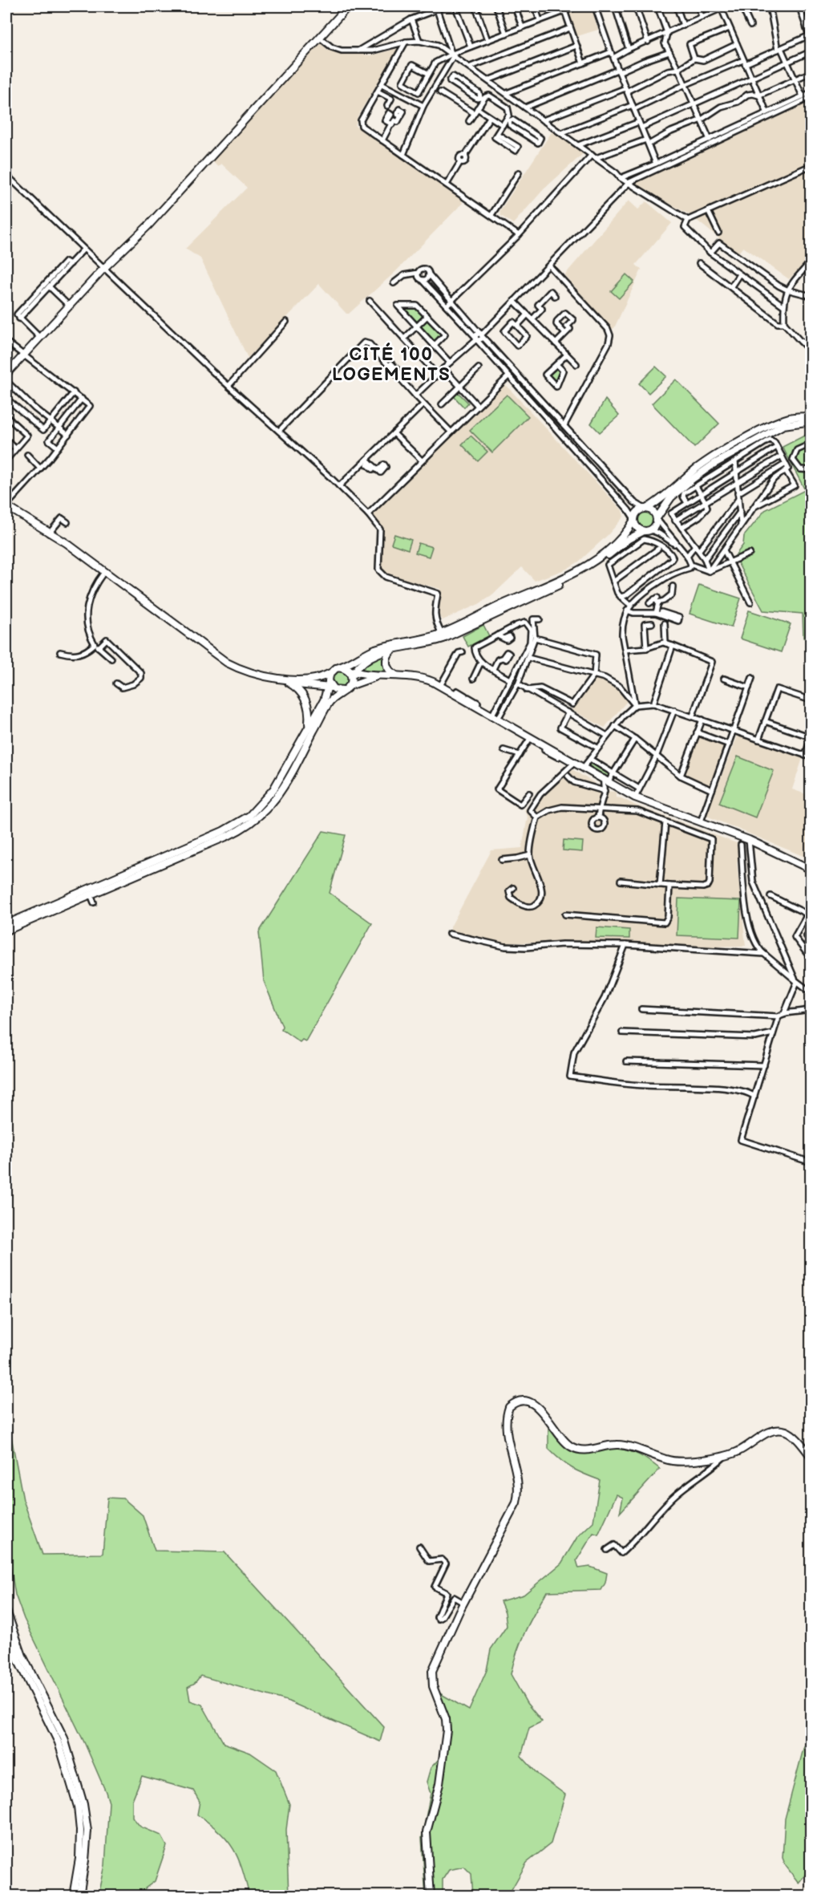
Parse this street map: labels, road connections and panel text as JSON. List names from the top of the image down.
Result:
{
  "districts": ["CITÉ 100 LOGEMENTS"]
}
